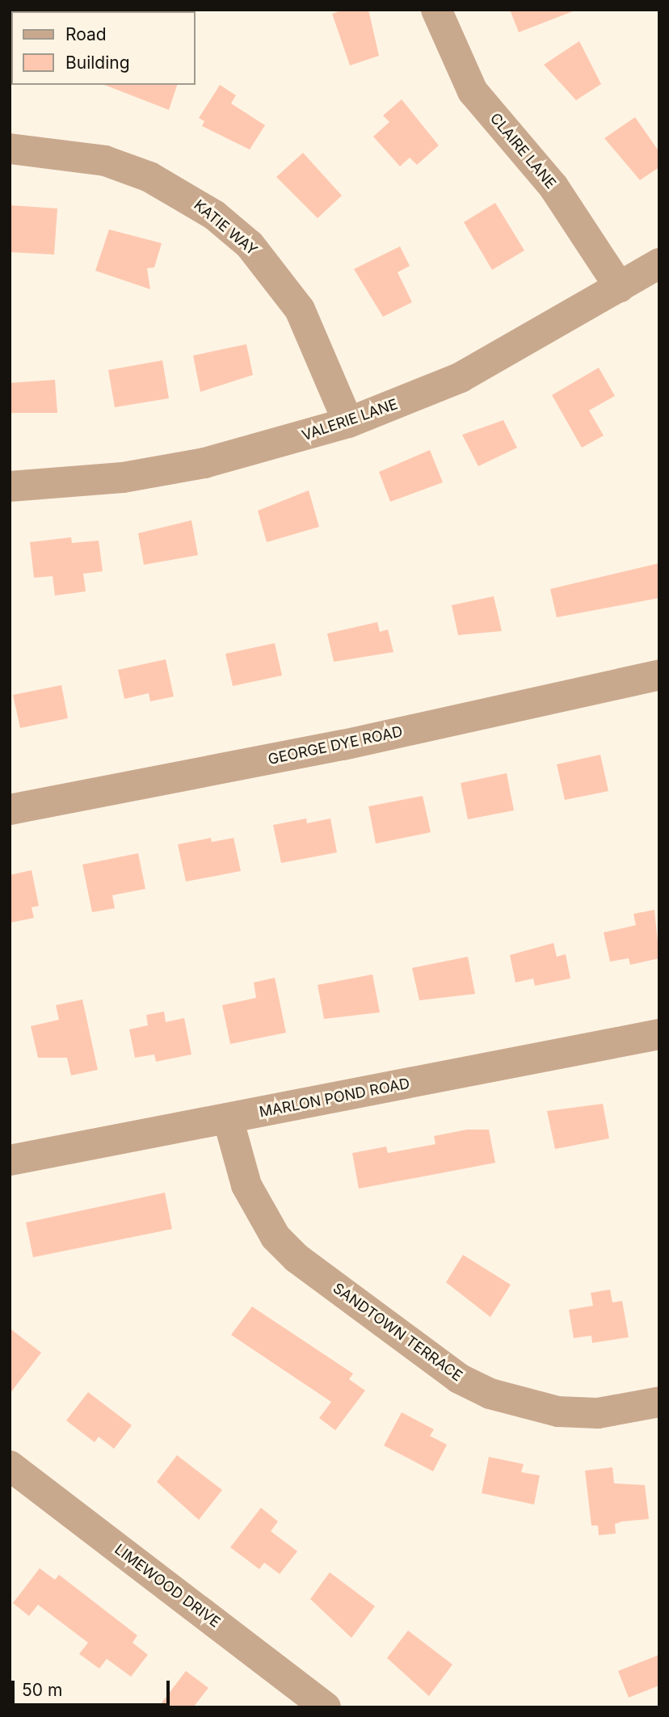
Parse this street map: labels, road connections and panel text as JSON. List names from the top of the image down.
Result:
{
  "streets": {
    "street": [
      "CLAIRE LANE",
      "KATIE WAY",
      "VALERIE LANE",
      "GEORGE DYE ROAD",
      "MARLON POND ROAD",
      "SANDTOWN TERRACE",
      "LIMEWOOD DRIVE"
    ]
  },
  "crossings": [
    ["CLAIRE LANE", "VALERIE LANE"],
    ["KATIE WAY", "VALERIE LANE"],
    ["MARLON POND ROAD", "SANDTOWN TERRACE"]
  ],
  "legend": ["Road", "Building"],
  "scale_bar": "50 m"
}
